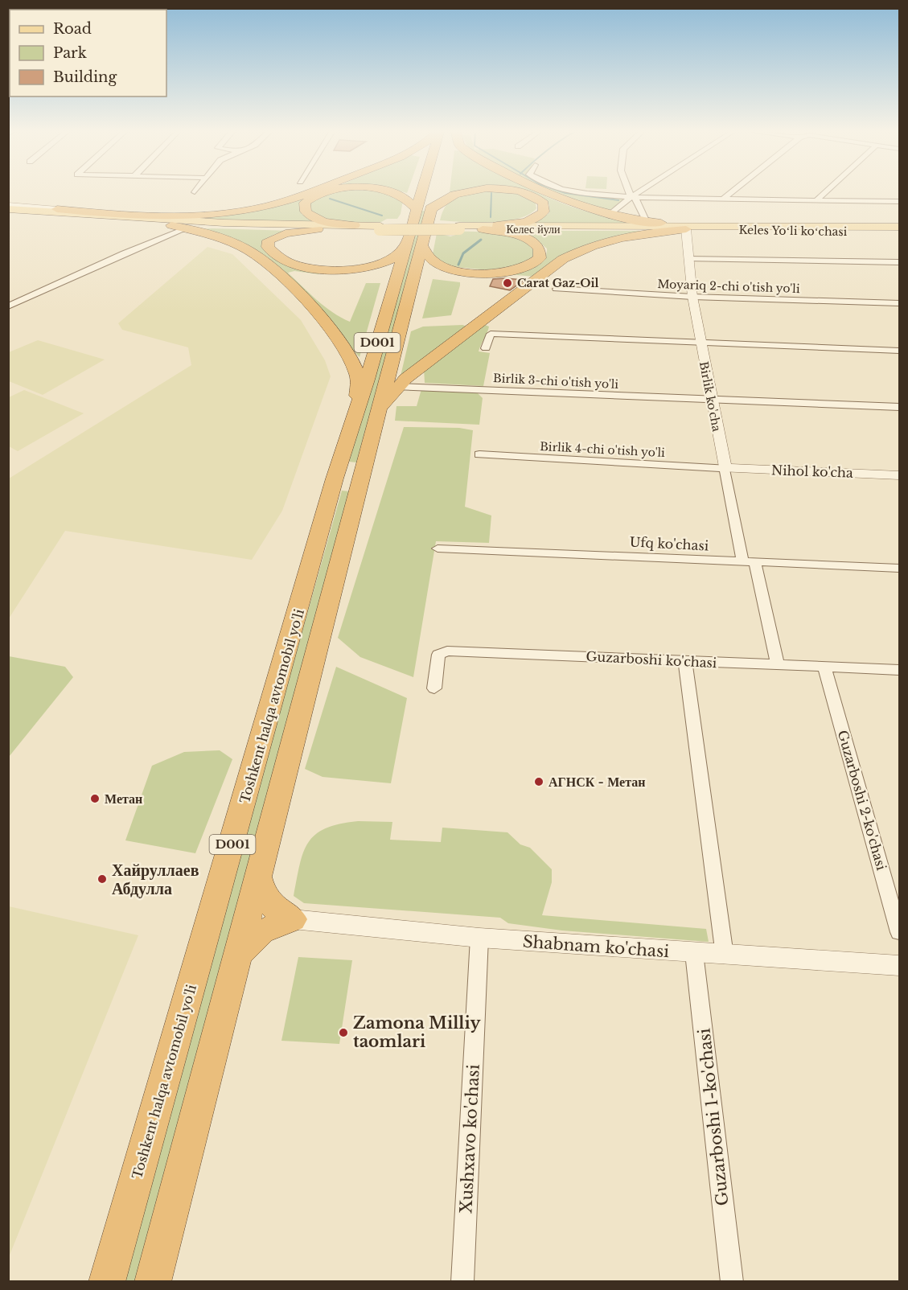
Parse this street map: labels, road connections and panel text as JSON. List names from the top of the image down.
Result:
{
  "streets": {
    "highway": ["D001", "Toshkent halqa avtomobil yo'li"],
    "main road": ["Келес йули", "Keles Yoʻli koʻchasi"],
    "street": [
      "Moyariq 2-chi o'tish yo'li",
      "Birlik 3-chi o'tish yo'li",
      "Birlik ko'cha",
      "Birlik 4-chi o'tish yo'li",
      "Nihol ko'cha",
      "Ufq ko'chasi",
      "Guzarboshi ko'chasi",
      "Guzarboshi 2-ko'chasi",
      "Shabnam ko'chasi",
      "Guzarboshi 1-ko'chasi",
      "Xushxavo ko'chasi"
    ]
  },
  "crossings": [
    ["Келес йули", "Keles Yoʻli koʻchasi"],
    ["Келес йули", "Birlik ko'cha"],
    ["Keles Yoʻli koʻchasi", "Birlik ko'cha"],
    ["Moyariq 2-chi o'tish yo'li", "Birlik ko'cha"],
    ["Birlik 3-chi o'tish yo'li", "Birlik ko'cha"],
    ["Birlik ko'cha", "Birlik 4-chi o'tish yo'li"],
    ["Birlik ko'cha", "Nihol ko'cha"],
    ["Birlik ko'cha", "Ufq ko'chasi"],
    ["Birlik ko'cha", "Guzarboshi ko'chasi"],
    ["Birlik 4-chi o'tish yo'li", "Nihol ko'cha"],
    ["Guzarboshi ko'chasi", "Guzarboshi 2-ko'chasi"],
    ["Shabnam ko'chasi", "Guzarboshi 1-ko'chasi"],
    ["Shabnam ko'chasi", "Xushxavo ko'chasi"]
  ],
  "places": [
    "Carat Gaz-Oil",
    "АГНСК - Метан",
    "Метан",
    "Хайруллаев Абдулла",
    "Zamona Milliy taomlari"
  ],
  "legend": ["Road", "Park", "Building"]
}
